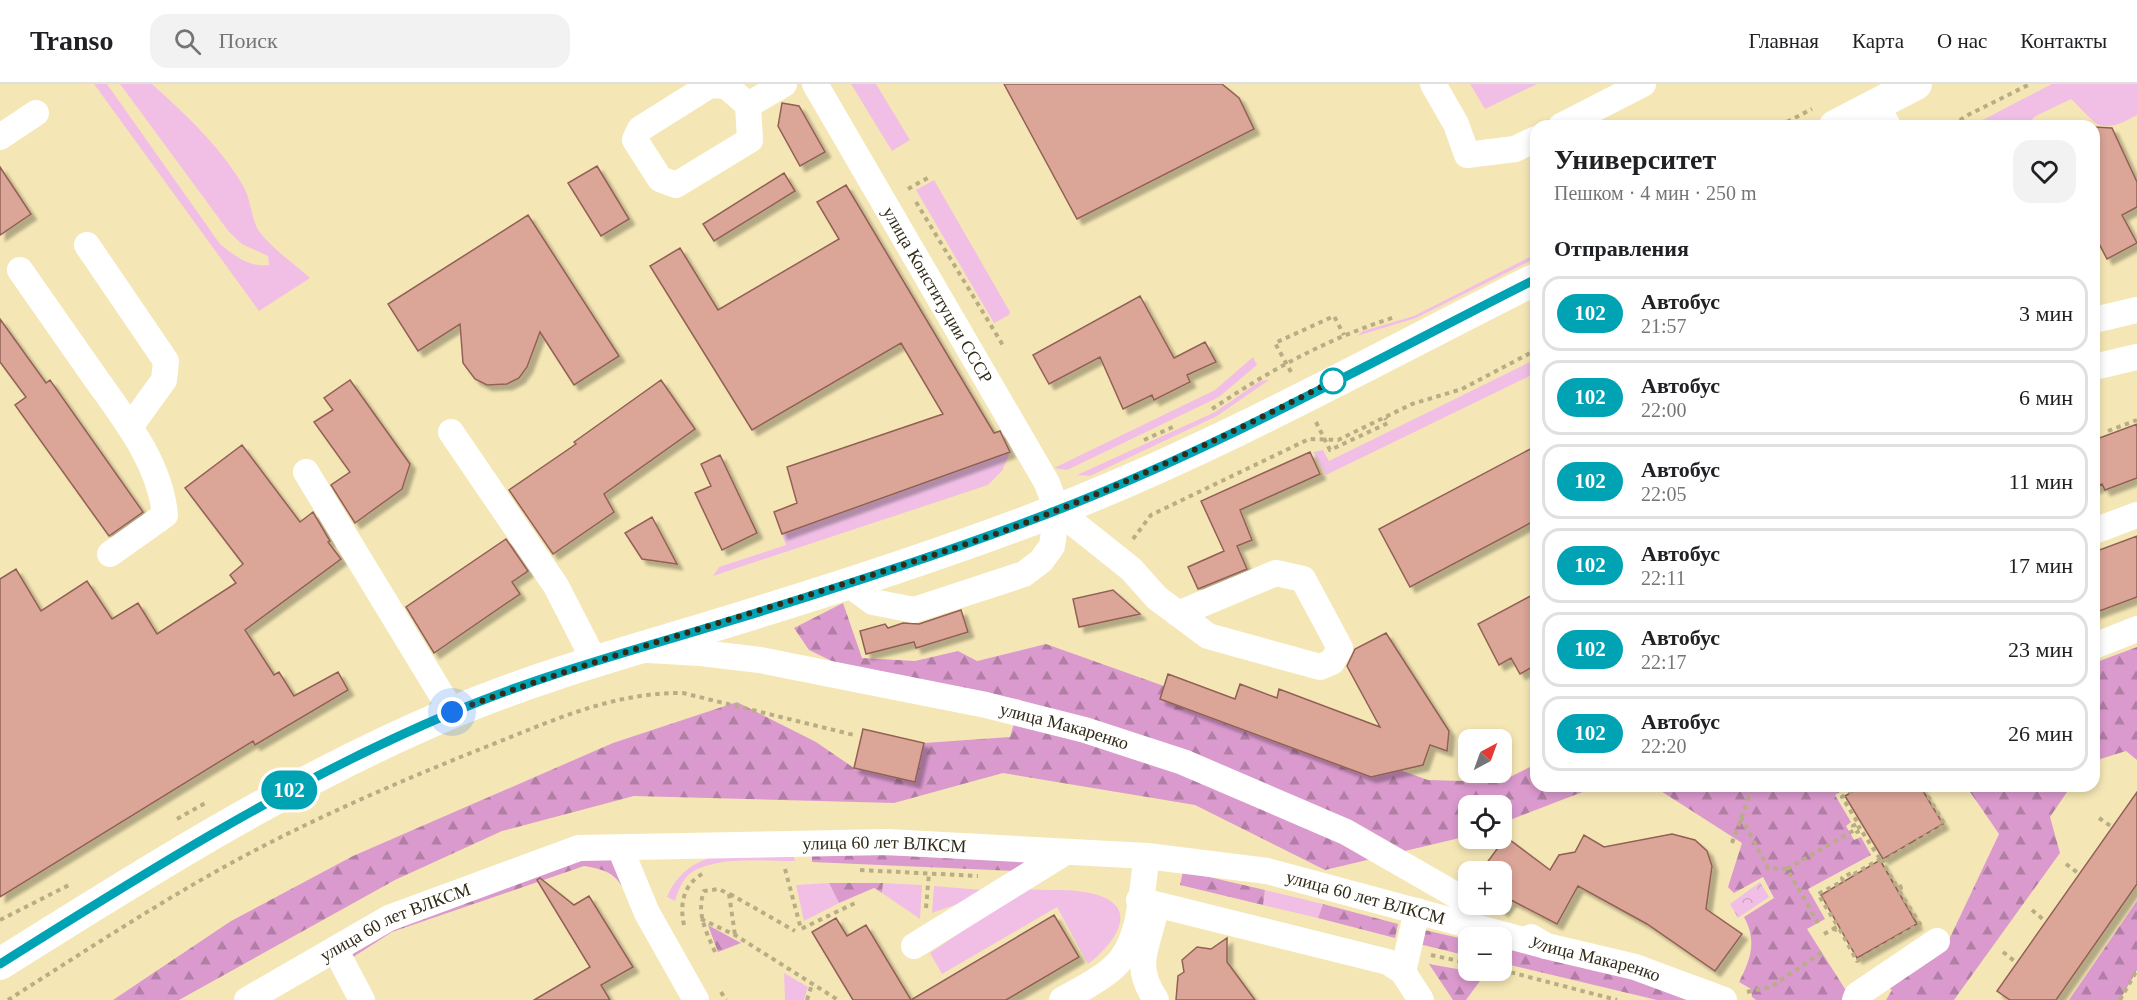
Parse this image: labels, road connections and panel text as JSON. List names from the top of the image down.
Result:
{
  "streets": {
    "street": ["улица Конституции СССР", "улица Макаренко", "улица 60 лет ВЛКСМ"]
  },
  "crossings": [
    ["улица Макаренко", "улица 60 лет ВЛКСМ"]
  ],
  "lines": ["bus line 102"],
  "north": "top right",
  "page": {
    "header": "Transo",
    "search": "Поиск",
    "nav": [
      "Главная",
      "Карта",
      "О нас",
      "Контакты"
    ],
    "on_map": "102",
    "heading": [
      ["Университет", "Пешком · 4 мин · 250 m"],
      "Отправления"
    ],
    "list": [
      {
        "mark": "102",
        "name": "Автобус",
        "note": "21:57",
        "value": "3 мин"
      },
      {
        "mark": "102",
        "name": "Автобус",
        "note": "22:00",
        "value": "6 мин"
      },
      {
        "mark": "102",
        "name": "Автобус",
        "note": "22:05",
        "value": "11 мин"
      },
      {
        "mark": "102",
        "name": "Автобус",
        "note": "22:11",
        "value": "17 мин"
      },
      {
        "mark": "102",
        "name": "Автобус",
        "note": "22:17",
        "value": "23 мин"
      },
      {
        "mark": "102",
        "name": "Автобус",
        "note": "22:20",
        "value": "26 мин"
      }
    ],
    "map_buttons": ["+", "−"]
  }
}
